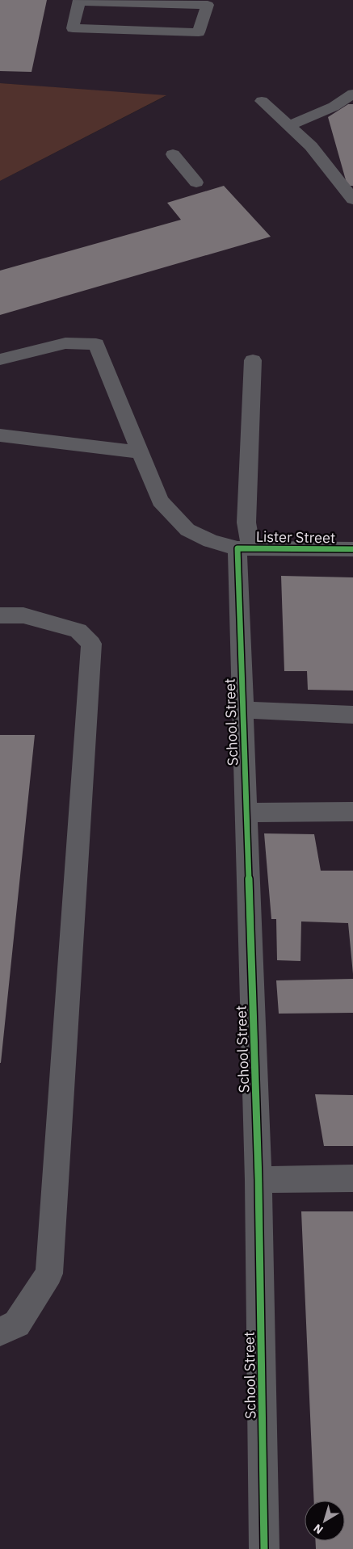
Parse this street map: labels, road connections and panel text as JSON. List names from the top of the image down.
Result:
{
  "streets": {
    "street": ["Lister Street", "School Street"]
  },
  "crossings": [
    ["Lister Street", "School Street"]
  ],
  "north": "bottom left"
}
